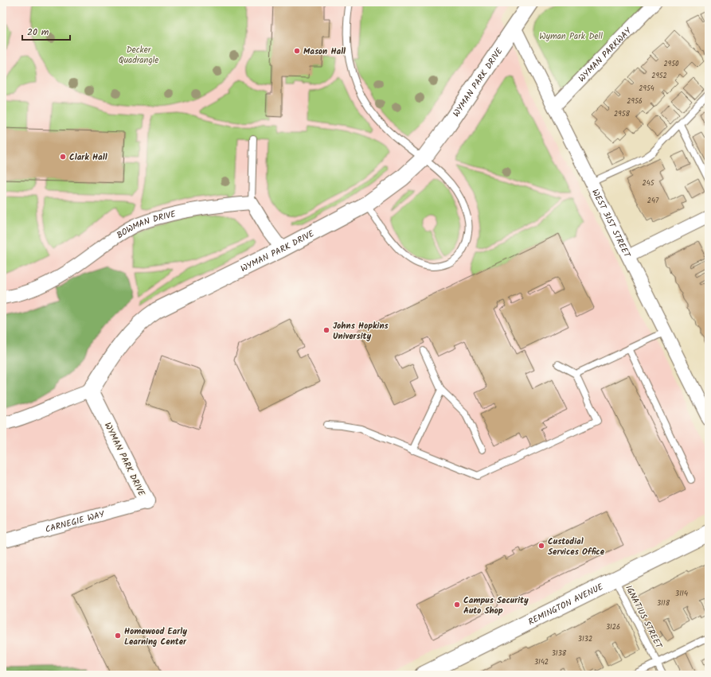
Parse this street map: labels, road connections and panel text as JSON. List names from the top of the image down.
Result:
{
  "streets": {
    "street": [
      "WYMAN PARKWAY",
      "WYMAN PARK DRIVE",
      "WEST 31ST STREET",
      "BOWMAN DRIVE",
      "CARNEGIE WAY",
      "REMINGTON AVENUE"
    ],
    "lane": ["IGNATIUS STREET"]
  },
  "crossings": [
    ["WYMAN PARKWAY", "WEST 31ST STREET"],
    ["WYMAN PARK DRIVE", "WEST 31ST STREET"],
    ["WYMAN PARK DRIVE", "CARNEGIE WAY"],
    ["REMINGTON AVENUE", "IGNATIUS STREET"]
  ],
  "parks": ["Wyman Park Dell", "Decker Quadrangle"],
  "places": [
    "Mason Hall",
    "Clark Hall",
    "Johns Hopkins University",
    "Custodial Services Office",
    "Campus Security Auto Shop",
    "Homewood Early Learning Center"
  ],
  "house_numbers": [
    "2950",
    "2952",
    "2954",
    "2956",
    "2958",
    "245",
    "247",
    "3114",
    "3118",
    "3126",
    "3132",
    "3138",
    "3142"
  ],
  "scale_bar": "20 m"
}
